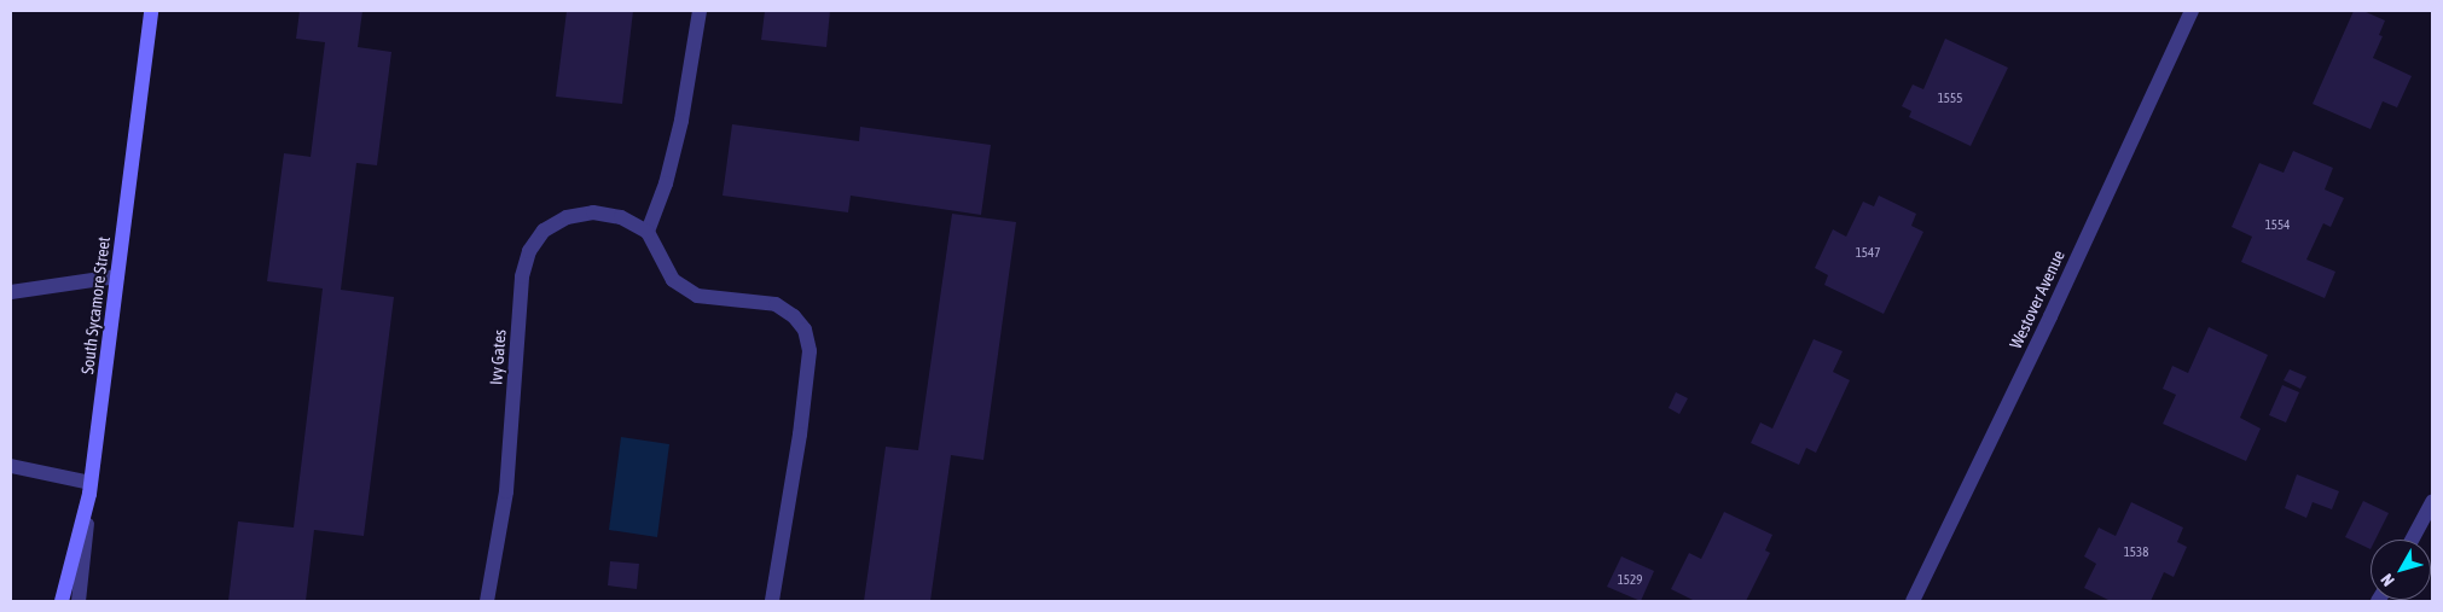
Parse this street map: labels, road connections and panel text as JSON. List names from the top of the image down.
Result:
{
  "streets": {
    "main road": ["South Sycamore Street"],
    "street": ["Westover Avenue", "Ivy Gates"]
  },
  "house_numbers": [
    "1555",
    "1554",
    "1547",
    "1538",
    "1529"
  ],
  "north": "bottom left"
}
